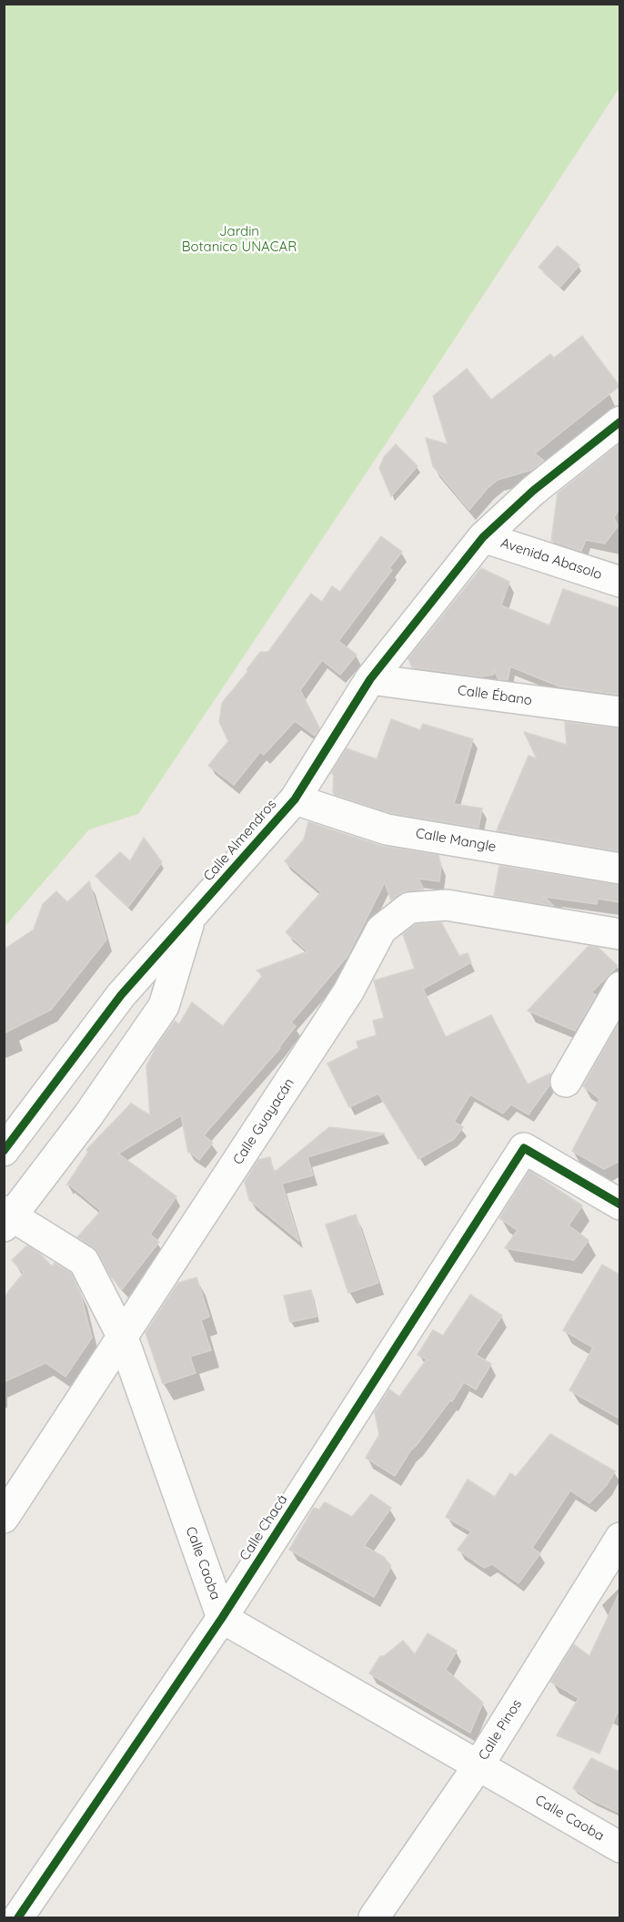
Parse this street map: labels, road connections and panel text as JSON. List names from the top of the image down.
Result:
{
  "streets": {
    "street": [
      "Avenida Abasolo",
      "Calle Ébano",
      "Calle Almendros",
      "Calle Mangle",
      "Calle Guayacán",
      "Calle Chacá",
      "Calle Caoba",
      "Calle Pinos"
    ]
  },
  "crossings": [
    ["Avenida Abasolo", "Calle Almendros"],
    ["Calle Ébano", "Calle Almendros"],
    ["Calle Almendros", "Calle Mangle"],
    ["Calle Almendros", "Calle Caoba"],
    ["Calle Guayacán", "Calle Caoba"],
    ["Calle Chacá", "Calle Caoba"],
    ["Calle Caoba", "Calle Pinos"]
  ],
  "parks": ["Jardin Botanico UNACAR"]
}
